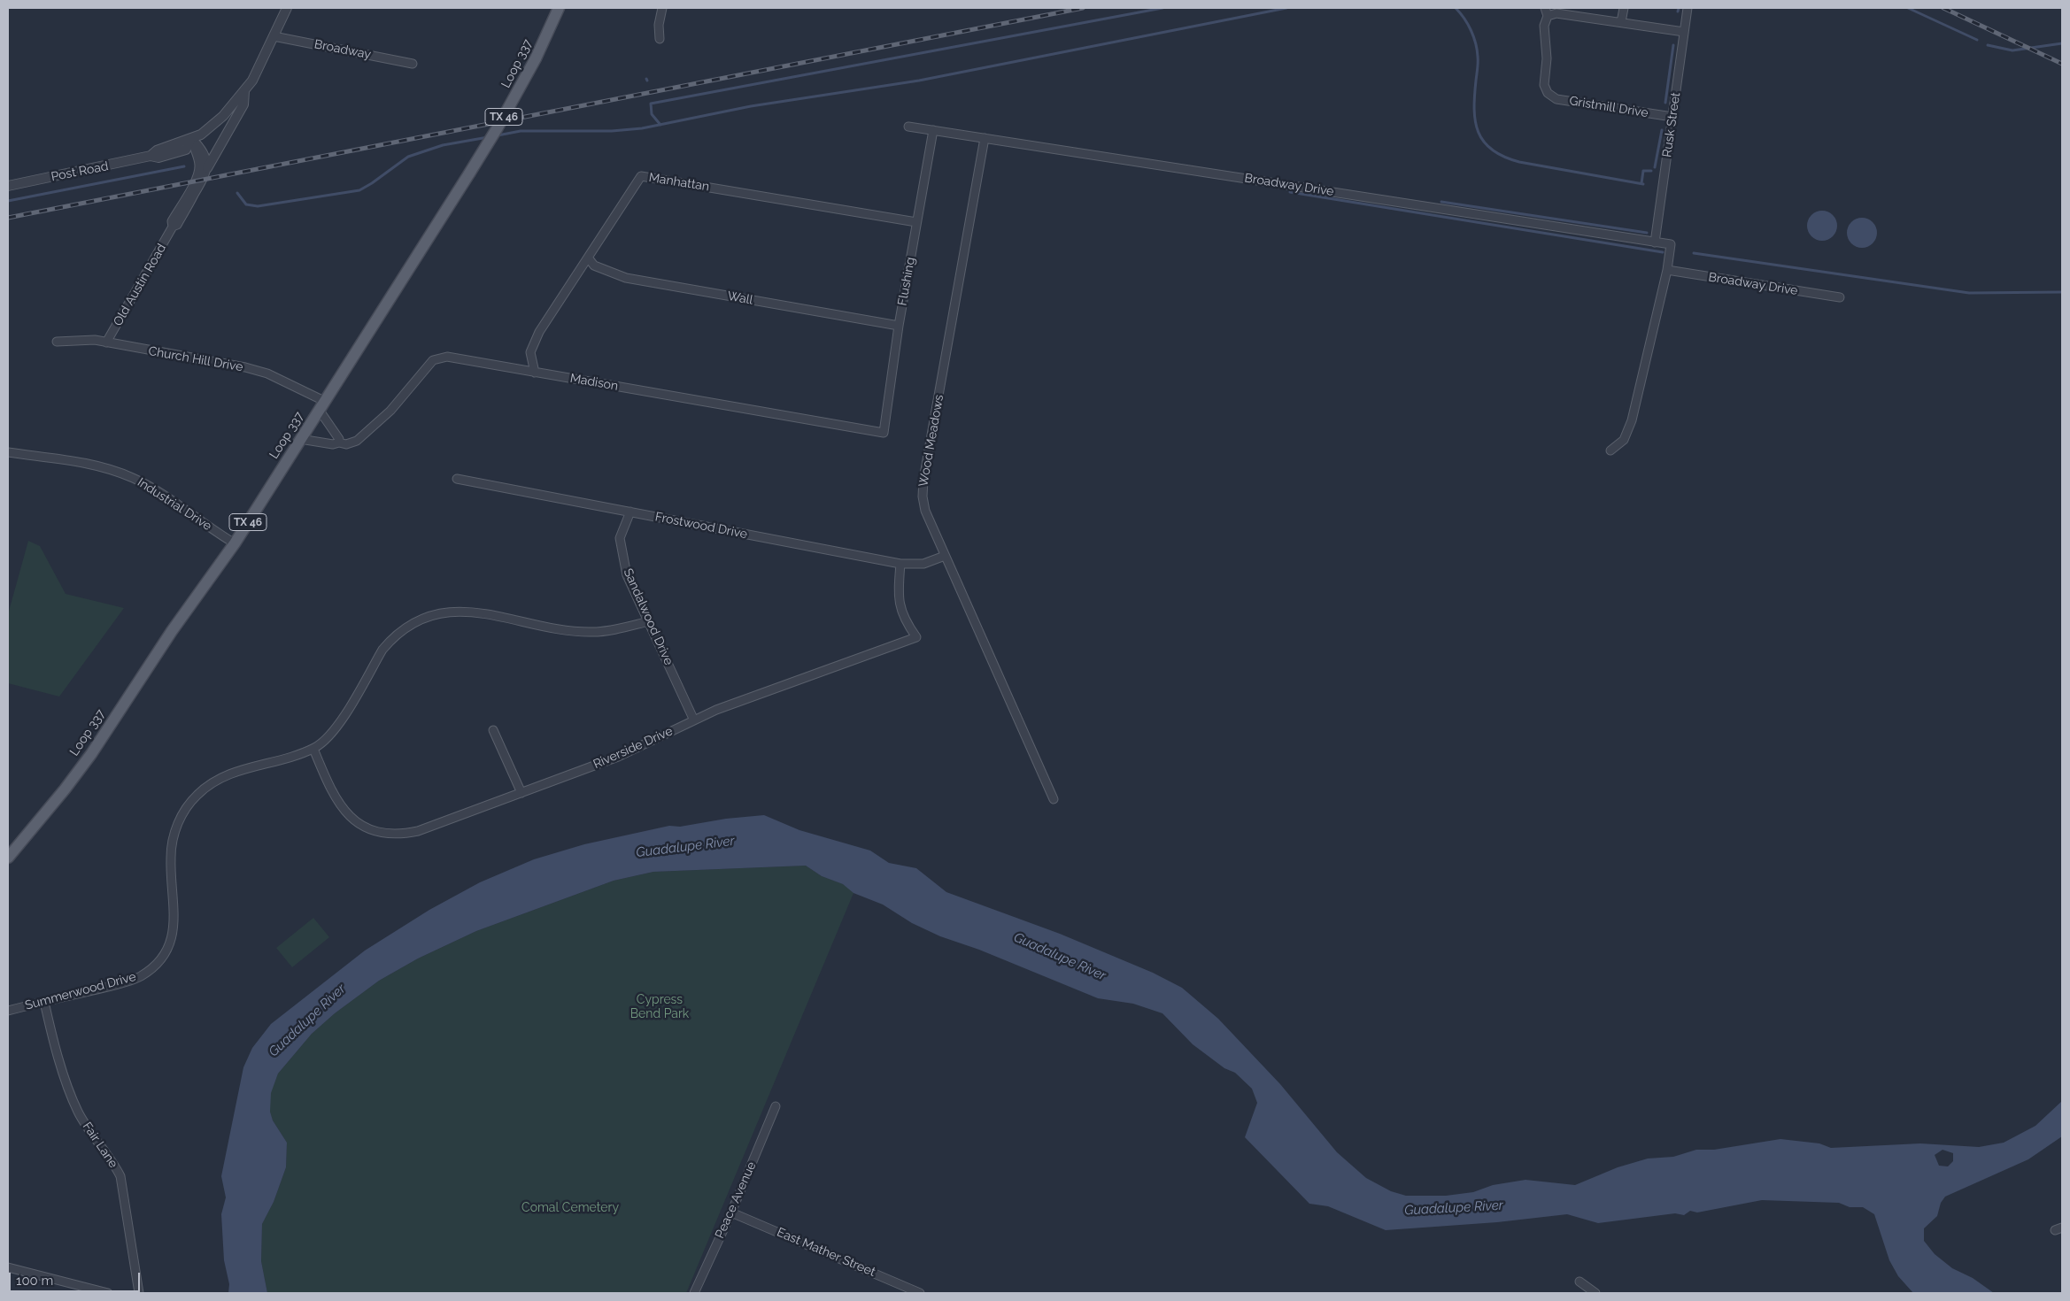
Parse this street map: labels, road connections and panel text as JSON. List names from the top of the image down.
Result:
{
  "streets": {
    "main road": ["Loop 337", "TX 46"],
    "street": [
      "Broadway",
      "Gristmill Drive",
      "Rusk Street",
      "Post Road",
      "Manhattan",
      "Broadway Drive",
      "Flushing",
      "Old Austin Road",
      "Wall",
      "Church Hill Drive",
      "Madison",
      "Wood Meadows",
      "Industrial Drive",
      "Frostwood Drive",
      "Sandalwood Drive",
      "Riverside Drive",
      "Summerwood Drive",
      "Fair Lane",
      "Peace Avenue",
      "East Mather Street"
    ]
  },
  "crossings": [
    ["Loop 337", "Church Hill Drive"],
    ["Loop 337", "Madison"],
    ["Loop 337", "Industrial Drive"],
    ["Gristmill Drive", "Rusk Street"],
    ["Rusk Street", "Broadway Drive"],
    ["Post Road", "Old Austin Road"],
    ["Manhattan", "Flushing"],
    ["Manhattan", "Wall"],
    ["Manhattan", "Madison"],
    ["Broadway Drive", "Flushing"],
    ["Broadway Drive", "Wood Meadows"],
    ["Flushing", "Wall"],
    ["Flushing", "Madison"],
    ["Old Austin Road", "Church Hill Drive"],
    ["Wood Meadows", "Frostwood Drive"],
    ["Frostwood Drive", "Sandalwood Drive"],
    ["Frostwood Drive", "Riverside Drive"],
    ["Sandalwood Drive", "Riverside Drive"],
    ["Sandalwood Drive", "Summerwood Drive"],
    ["Riverside Drive", "Summerwood Drive"],
    ["Summerwood Drive", "Fair Lane"],
    ["Peace Avenue", "East Mather Street"]
  ],
  "water": ["Guadalupe River"],
  "parks": ["Cypress Bend Park", "Comal Cemetery"],
  "scale_bar": "100 m"
}
